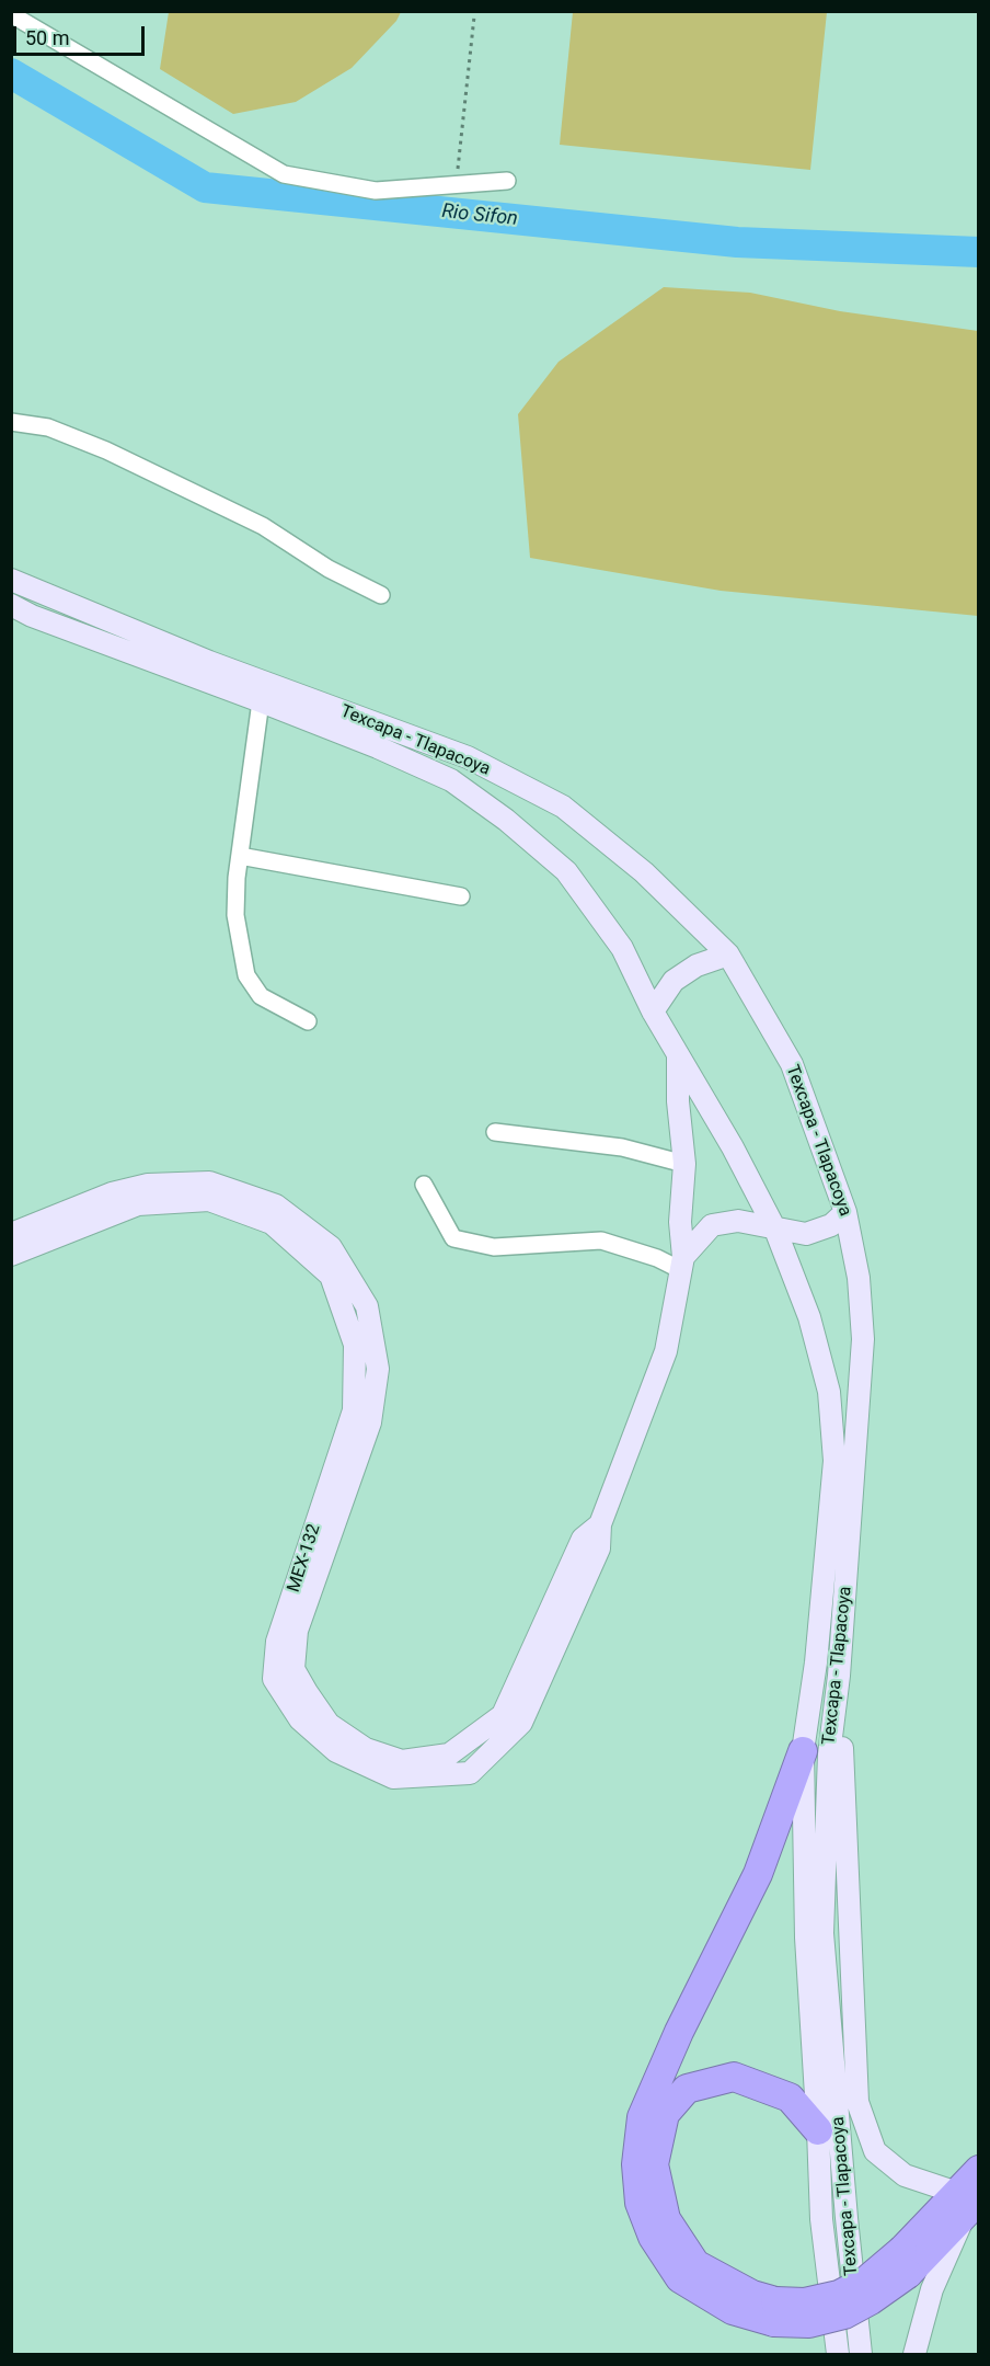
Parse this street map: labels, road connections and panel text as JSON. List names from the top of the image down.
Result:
{
  "streets": {
    "main road": ["Texcapa - Tlapacoya", "MEX-132"]
  },
  "crossings": [
    ["Texcapa - Tlapacoya", "MEX-132"]
  ],
  "water": ["Rio Sifon"],
  "scale_bar": "50 m"
}
